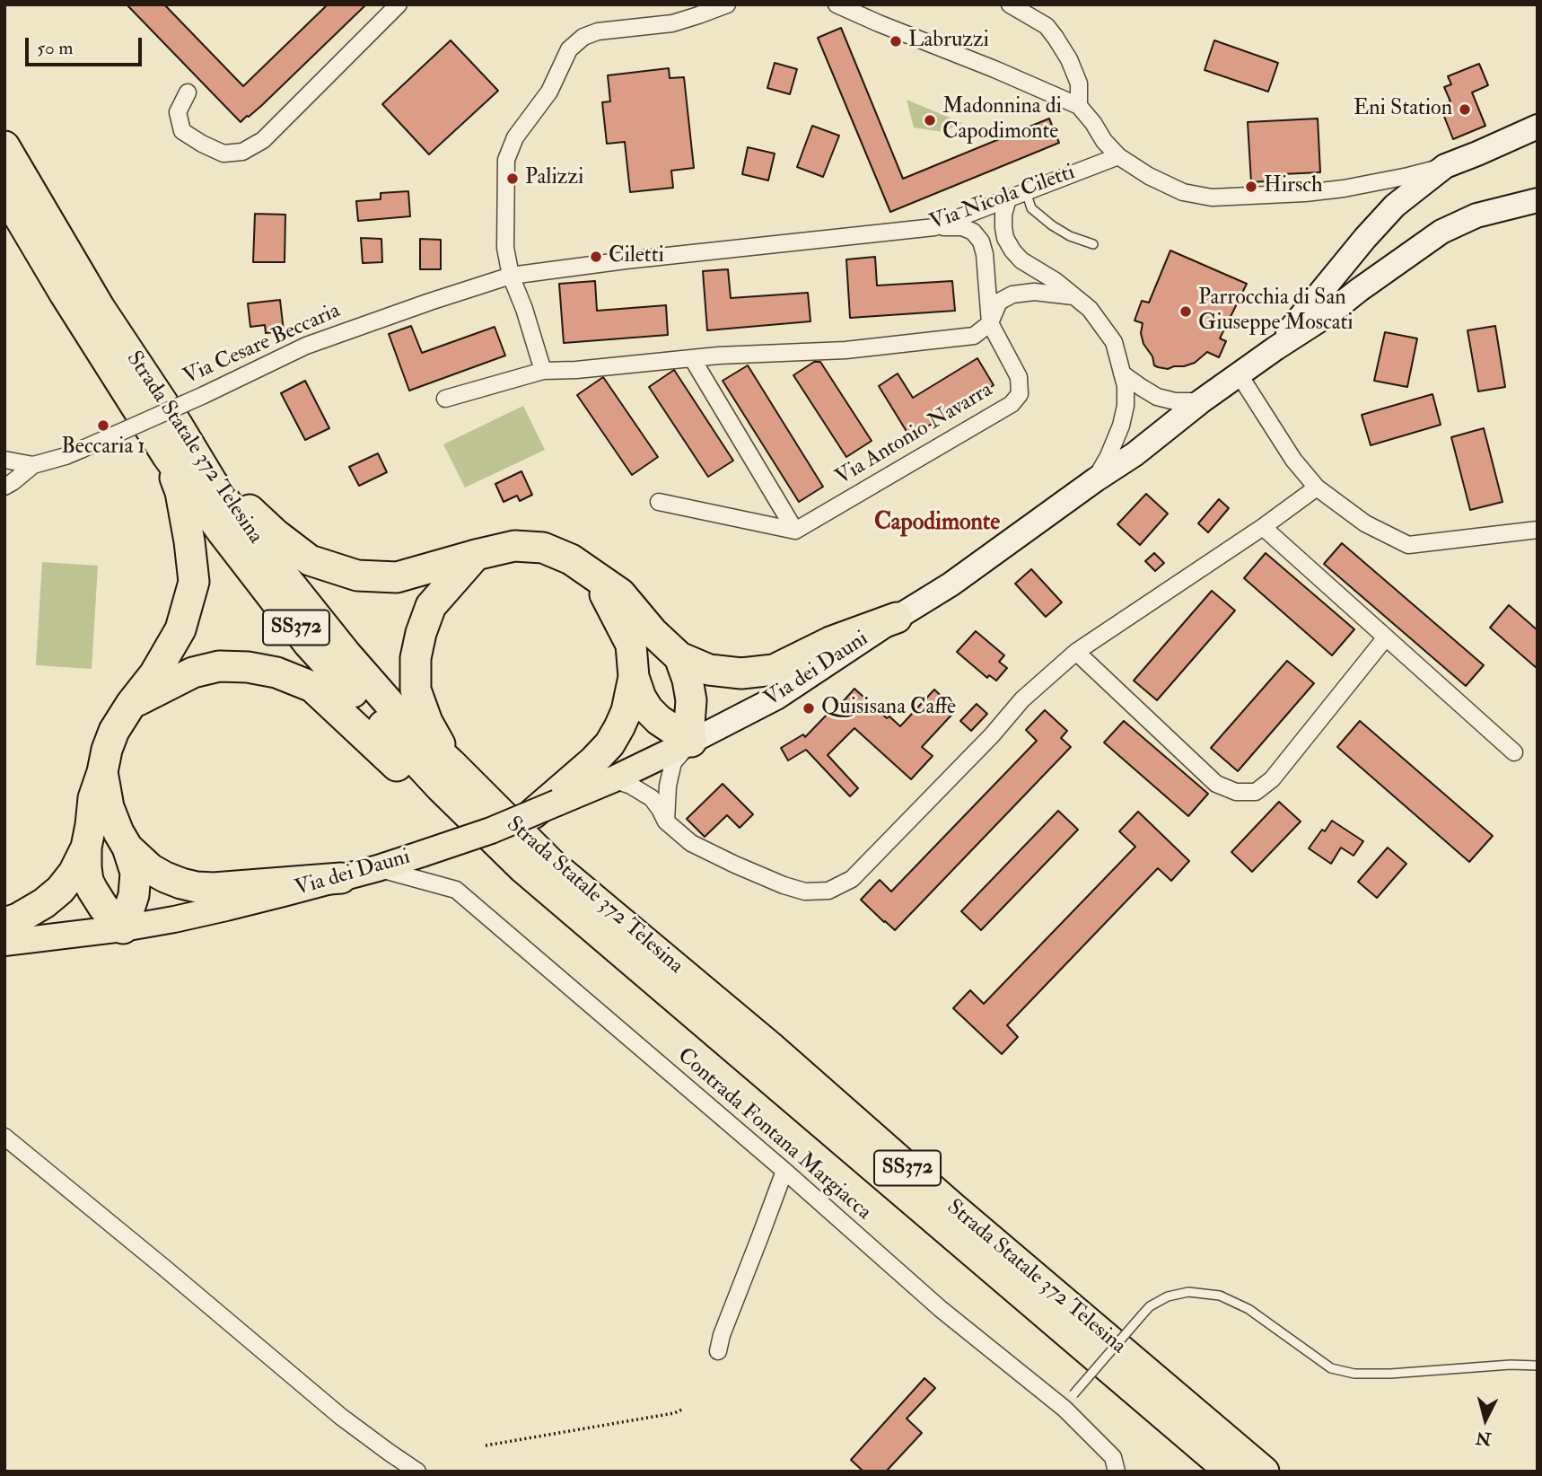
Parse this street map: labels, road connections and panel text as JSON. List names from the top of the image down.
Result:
{
  "streets": {
    "highway": ["Strada Statale 372 Telesina", "SS372"],
    "main road": ["Via dei Dauni"],
    "street": [
      "Via Nicola Ciletti",
      "Via Cesare Beccaria",
      "Via Antonio Navarra",
      "Contrada Fontana Margiacca"
    ]
  },
  "crossings": [
    ["Via Nicola Ciletti", "Via Cesare Beccaria"],
    ["Via Nicola Ciletti", "Via Antonio Navarra"],
    ["Via dei Dauni", "Contrada Fontana Margiacca"]
  ],
  "districts": ["Capodimonte"],
  "places": [
    "Labruzzi",
    "Eni Station",
    "Madonnina di Capodimonte",
    "Palizzi",
    "Hirsch",
    "Ciletti",
    "Parrocchia di San Giuseppe Moscati",
    "Beccaria 1",
    "Quisisana Caffè"
  ],
  "scale_bar": "50 m",
  "north": "bottom"
}
